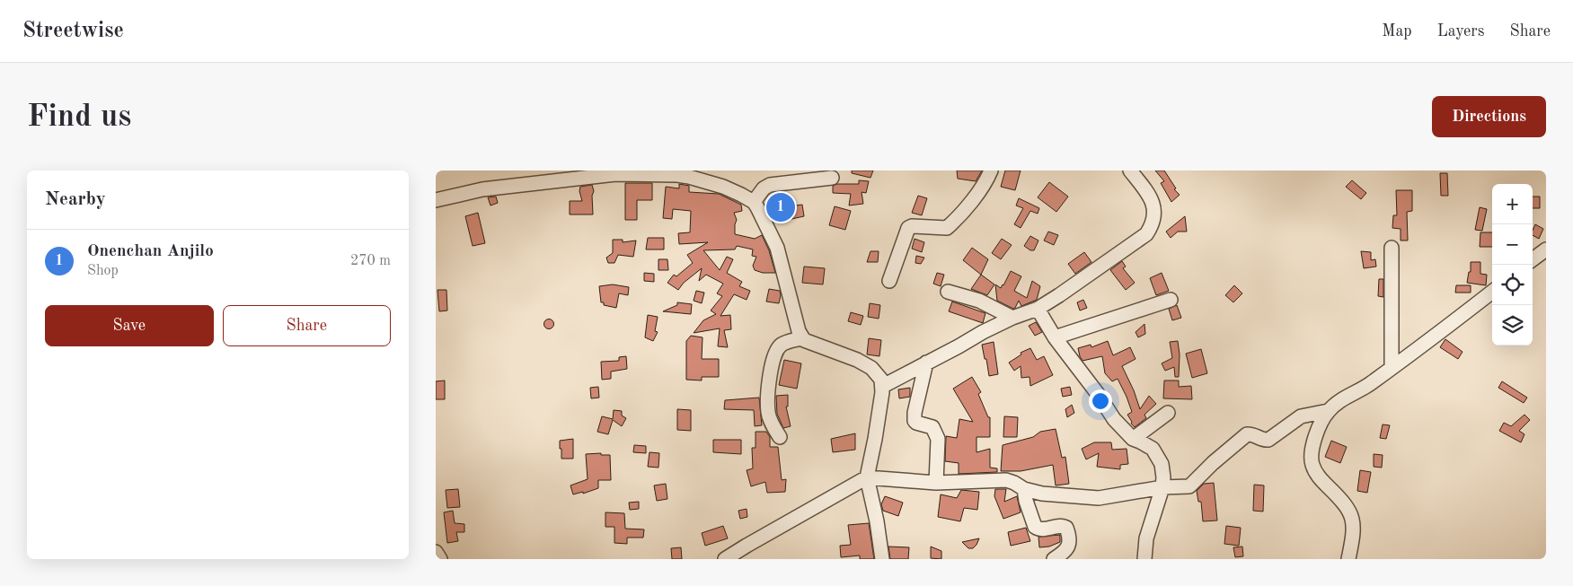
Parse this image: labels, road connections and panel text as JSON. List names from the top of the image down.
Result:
{
  "page": {
    "header": "Streetwise",
    "nav": ["Map", "Layers", "Share"],
    "buttons": [
      "Directions",
      ["Save", "Share"]
    ],
    "title": "Find us",
    "heading": "Nearby",
    "map_buttons": ["+", "−"],
    "pins": "1",
    "list": [
      {
        "mark": "1",
        "name": "Onenchan Anjilo",
        "note": "Shop",
        "value": "270 m"
      }
    ]
  }
}
